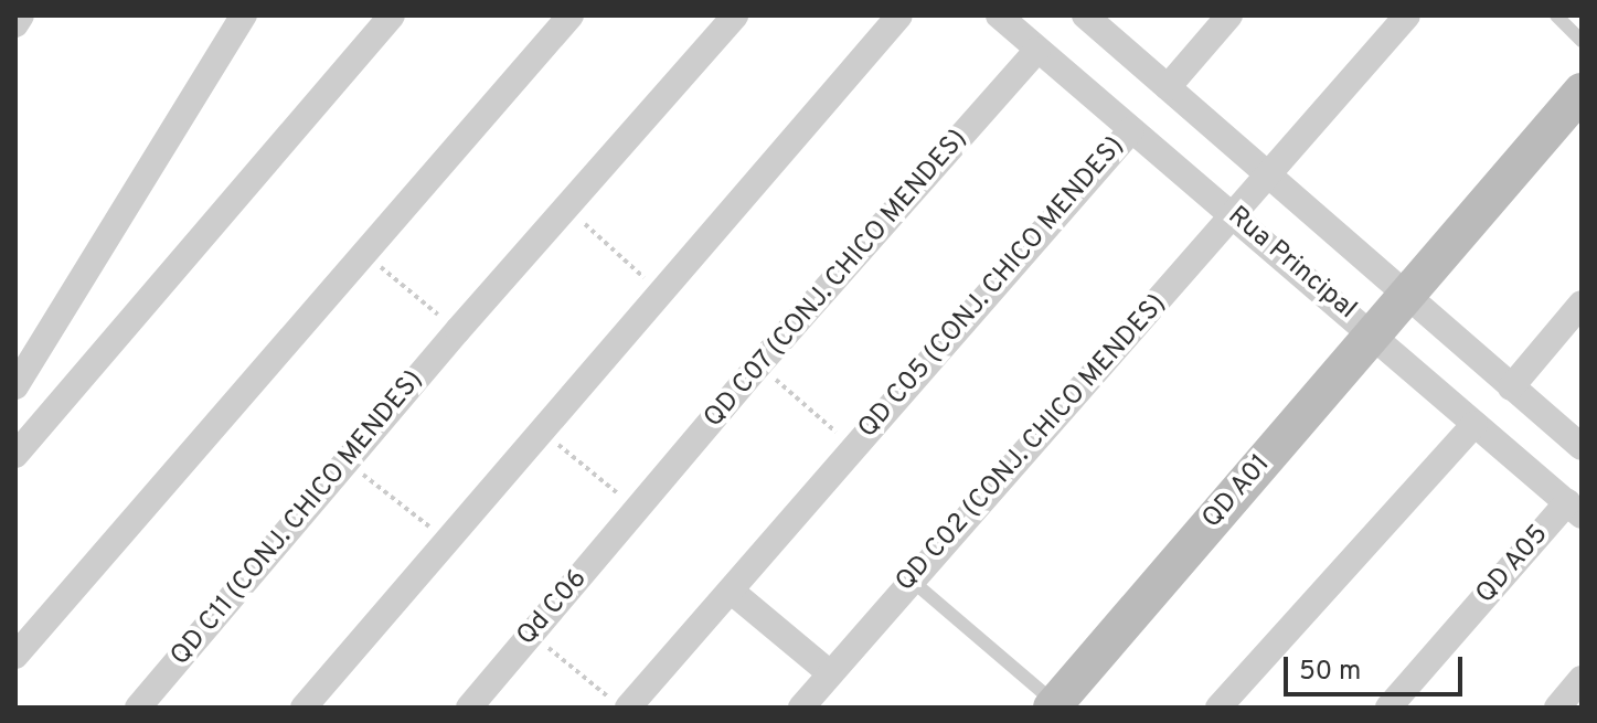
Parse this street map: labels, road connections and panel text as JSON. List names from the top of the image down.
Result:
{
  "streets": {
    "street": [
      "Rua Principal",
      "QD C07 (CONJ. CHICO MENDES)",
      "QD C05 (CONJ. CHICO MENDES)",
      "QD C02 (CONJ. CHICO MENDES)",
      "QD A01",
      "QD C11 (CONJ. CHICO MENDES)",
      "QD A05",
      "Qd C06"
    ]
  },
  "crossings": [
    ["Rua Principal", "QD C07 (CONJ. CHICO MENDES)"],
    ["Rua Principal", "QD C05 (CONJ. CHICO MENDES)"],
    ["Rua Principal", "QD C02 (CONJ. CHICO MENDES)"],
    ["Rua Principal", "QD A01"],
    ["Rua Principal", "QD A05"],
    ["QD C07 (CONJ. CHICO MENDES)", "Qd C06"]
  ],
  "scale_bar": "50 m"
}
